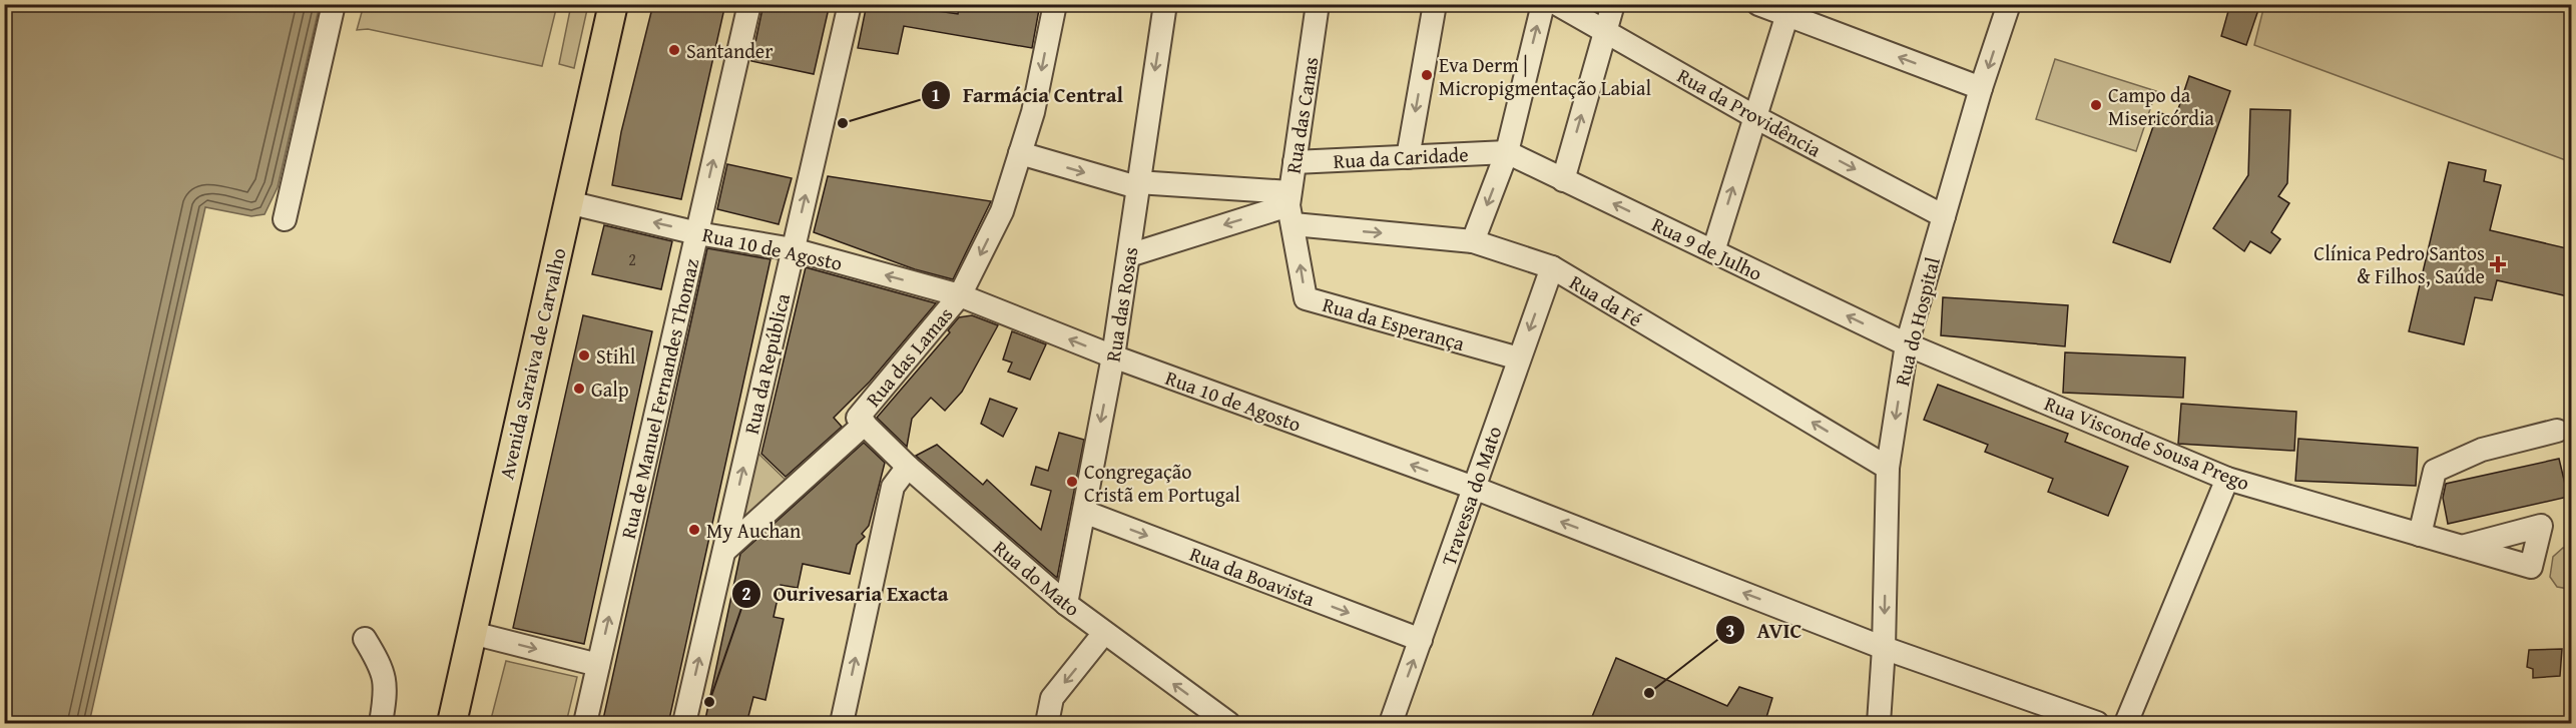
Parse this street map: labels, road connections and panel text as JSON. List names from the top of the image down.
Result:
{
  "streets": {
    "main road": ["Avenida Saraiva de Carvalho"],
    "street": [
      "Rua da Providência",
      "Rua das Canas",
      "Rua da Caridade",
      "Rua 10 de Agosto",
      "Rua 9 de Julho",
      "Rua da Fé",
      "Rua das Rosas",
      "Rua do Hospital",
      "Rua da Esperança",
      "Rua das Lamas",
      "Rua da República",
      "Rua de Manuel Fernandes Thomaz",
      "Rua Visconde Sousa Prego",
      "Travessa do Mato",
      "Rua da Boavista",
      "Rua do Mato"
    ]
  },
  "crossings": [
    ["Rua da Providência", "Rua do Hospital"],
    ["Rua das Canas", "Rua da Caridade"],
    ["Rua das Canas", "Rua da Fé"],
    ["Rua das Canas", "Rua da Esperança"],
    ["Rua da Caridade", "Rua 9 de Julho"],
    ["Rua 10 de Agosto", "Rua das Rosas"],
    ["Rua 10 de Agosto", "Rua do Hospital"],
    ["Rua 10 de Agosto", "Rua das Lamas"],
    ["Rua 10 de Agosto", "Avenida Saraiva de Carvalho"],
    ["Rua 10 de Agosto", "Rua da República"],
    ["Rua 10 de Agosto", "Rua de Manuel Fernandes Thomaz"],
    ["Rua 10 de Agosto", "Travessa do Mato"],
    ["Rua 9 de Julho", "Rua do Hospital"],
    ["Rua 9 de Julho", "Rua Visconde Sousa Prego"],
    ["Rua da Fé", "Rua das Rosas"],
    ["Rua da Fé", "Rua do Hospital"],
    ["Rua da Fé", "Rua da Esperança"],
    ["Rua da Fé", "Rua das Lamas"],
    ["Rua da Fé", "Travessa do Mato"],
    ["Rua das Rosas", "Rua da Boavista"],
    ["Rua das Rosas", "Rua do Mato"],
    ["Rua do Hospital", "Rua Visconde Sousa Prego"],
    ["Rua da Esperança", "Travessa do Mato"],
    ["Rua das Lamas", "Rua da República"],
    ["Rua das Lamas", "Rua do Mato"],
    ["Travessa do Mato", "Rua da Boavista"]
  ],
  "one_way": [
    "Rua 10 de Agosto",
    "Rua 9 de Julho",
    "Rua das Rosas",
    "Rua do Hospital",
    "Rua da Esperança",
    "Rua das Lamas",
    "Rua de Manuel Fernandes Thomaz",
    "Rua da Boavista"
  ],
  "places": {
    "other": [
      "Santander",
      "Eva Derm | Micropigmentação Labial",
      "Campo da Misericórdia",
      "Farmácia Central",
      "Stihl",
      "Galp",
      "Congregação Cristã em Portugal",
      "My Auchan",
      "AVIC",
      "Ourivesaria Exacta"
    ],
    "health": ["Clínica Pedro Santos & Filhos, Saúde"]
  },
  "house_numbers": ["2"]
}
